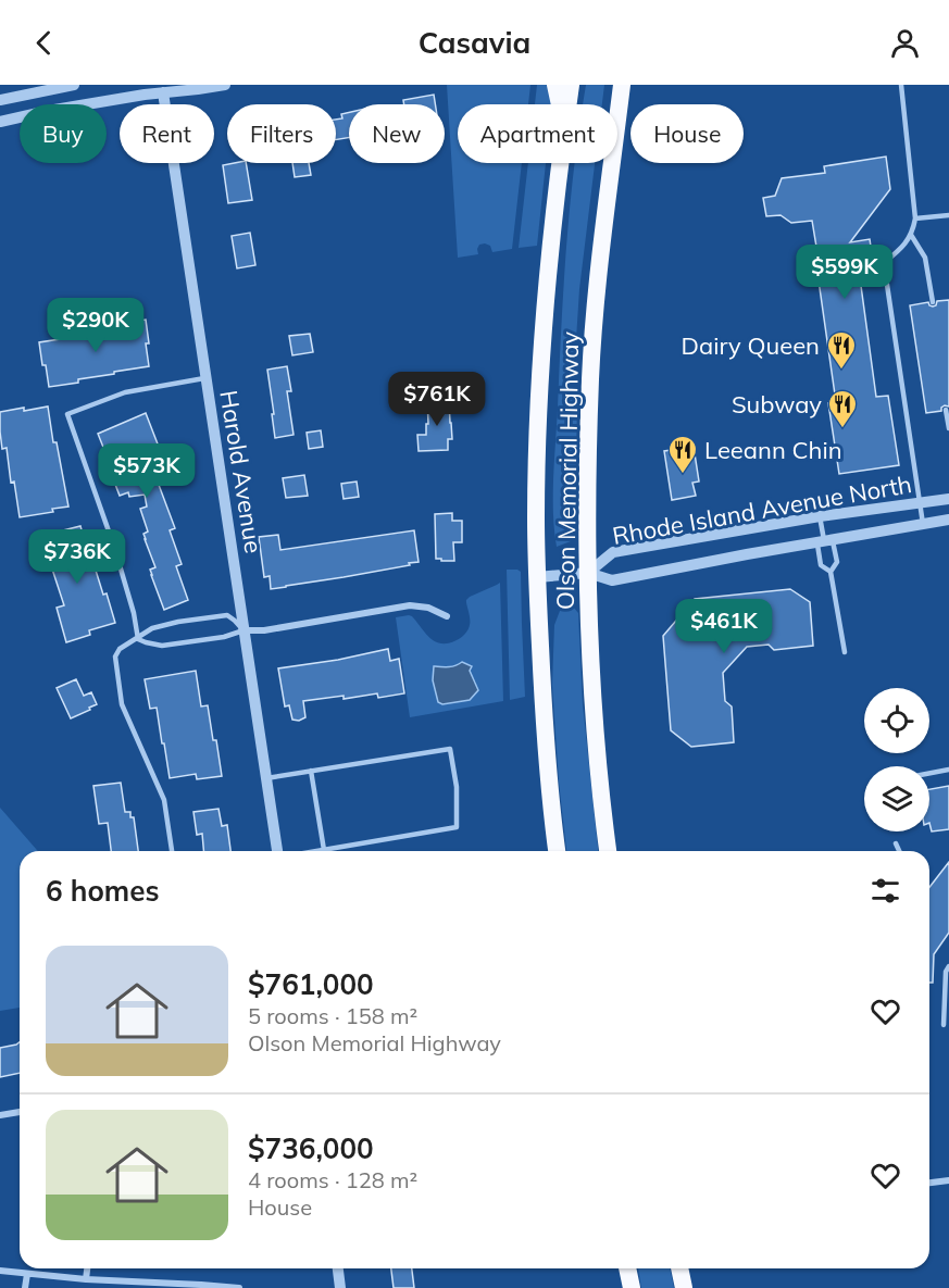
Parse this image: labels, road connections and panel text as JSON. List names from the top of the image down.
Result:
{
  "streets": {
    "highway": ["Olson Memorial Highway"],
    "street": ["Harold Avenue", "Rhode Island Avenue North"]
  },
  "crossings": [
    ["Olson Memorial Highway", "Rhode Island Avenue North"]
  ],
  "places": {
    "restaurant": ["Dairy Queen", "Subway", "Leeann Chin"]
  },
  "page": {
    "header": "Casavia",
    "chip": [
      "Buy",
      "Rent",
      "Filters",
      "New",
      "Apartment",
      "House"
    ],
    "price": [
      "$599K",
      "$290K",
      "$761K",
      "$573K",
      "$736K",
      "$461K"
    ],
    "heading": "6 homes",
    "list": [
      {
        "name": "$761,000",
        "note": "5 rooms · 158 m² · Olson Memorial Highway"
      },
      {
        "name": "$736,000",
        "note": "4 rooms · 128 m² · House"
      }
    ]
  }
}
